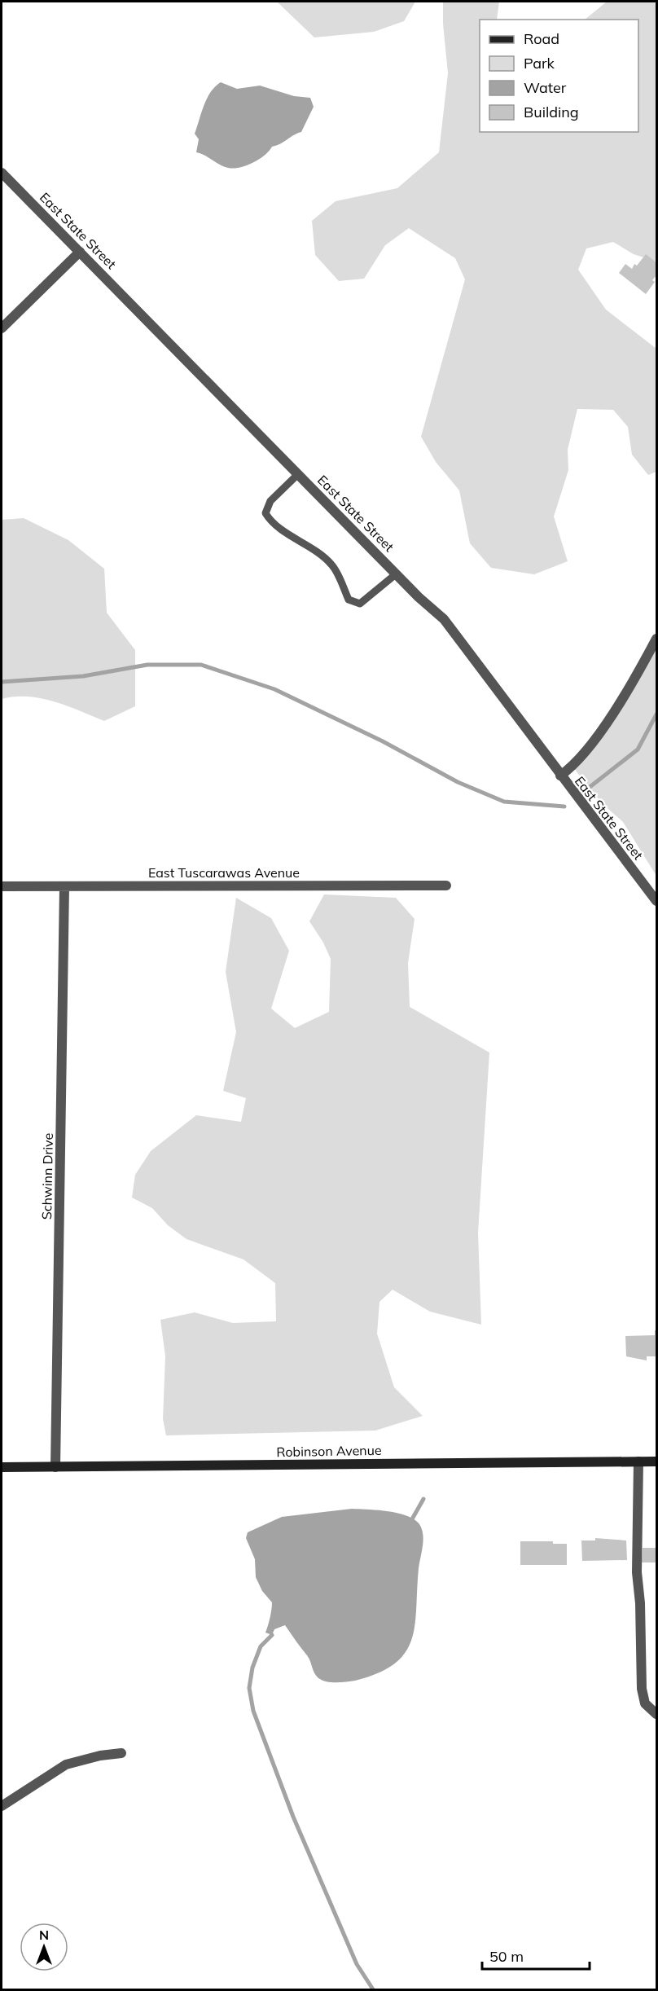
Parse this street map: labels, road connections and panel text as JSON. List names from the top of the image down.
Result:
{
  "streets": {
    "main road": ["Robinson Avenue"],
    "street": ["East State Street", "East Tuscarawas Avenue", "Schwinn Drive"]
  },
  "crossings": [
    ["East Tuscarawas Avenue", "Schwinn Drive"],
    ["Schwinn Drive", "Robinson Avenue"]
  ],
  "legend": [
    "Road",
    "Park",
    "Water",
    "Building"
  ],
  "scale_bar": "50 m",
  "north": "top"
}
